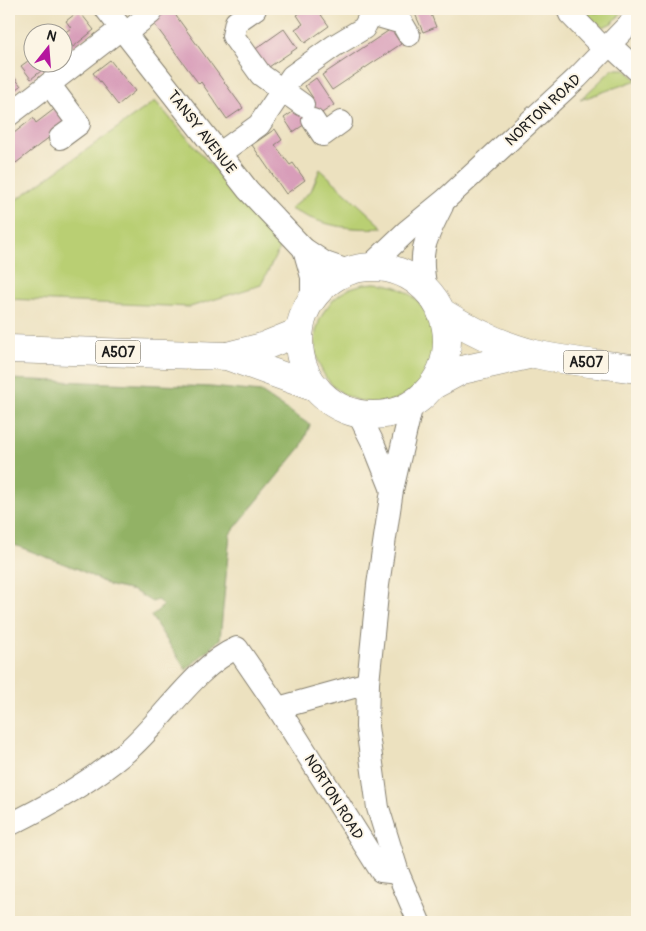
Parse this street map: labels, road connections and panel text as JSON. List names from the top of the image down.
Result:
{
  "streets": {
    "main road": ["A507"],
    "street": ["NORTON ROAD", "TANSY AVENUE"]
  },
  "crossings": [
    ["NORTON ROAD", "TANSY AVENUE"],
    ["NORTON ROAD", "A507"],
    ["TANSY AVENUE", "A507"]
  ],
  "north": "top"
}
